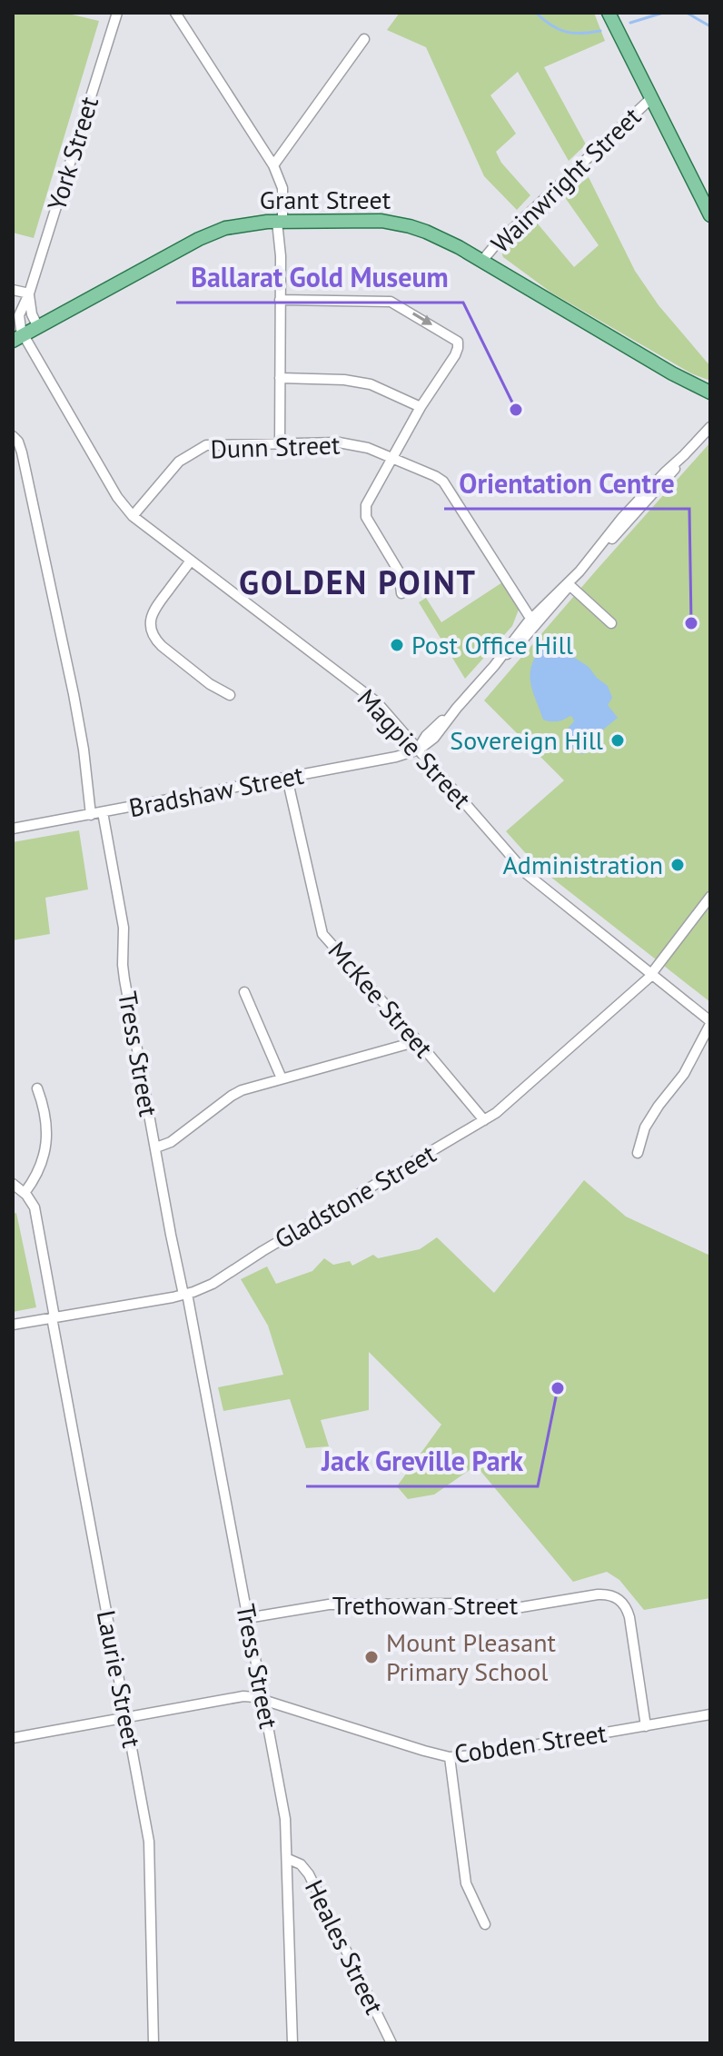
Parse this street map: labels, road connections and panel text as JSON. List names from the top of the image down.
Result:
{
  "streets": {
    "main road": ["Grant Street"],
    "street": [
      "York Street",
      "Wainwright Street",
      "Dunn Street",
      "Magpie Street",
      "Bradshaw Street",
      "McKee Street",
      "Tress Street",
      "Gladstone Street",
      "Trethowan Street",
      "Laurie Street",
      "Cobden Street",
      "Heales Street"
    ]
  },
  "crossings": [
    ["York Street", "Grant Street"],
    ["York Street", "Magpie Street"],
    ["Wainwright Street", "Grant Street"],
    ["Grant Street", "Magpie Street"],
    ["Dunn Street", "Magpie Street"],
    ["Magpie Street", "Bradshaw Street"],
    ["Magpie Street", "Gladstone Street"],
    ["Bradshaw Street", "McKee Street"],
    ["Bradshaw Street", "Tress Street"],
    ["McKee Street", "Gladstone Street"],
    ["Tress Street", "Gladstone Street"],
    ["Tress Street", "Trethowan Street"],
    ["Tress Street", "Cobden Street"],
    ["Tress Street", "Heales Street"],
    ["Gladstone Street", "Laurie Street"],
    ["Trethowan Street", "Cobden Street"],
    ["Laurie Street", "Cobden Street"]
  ],
  "districts": ["GOLDEN POINT"],
  "places": [
    "Ballarat Gold Museum",
    "Orientation Centre",
    "Post Office Hill",
    "Sovereign Hill",
    "Administration",
    "Jack Greville Park",
    "Mount Pleasant Primary School"
  ]
}
